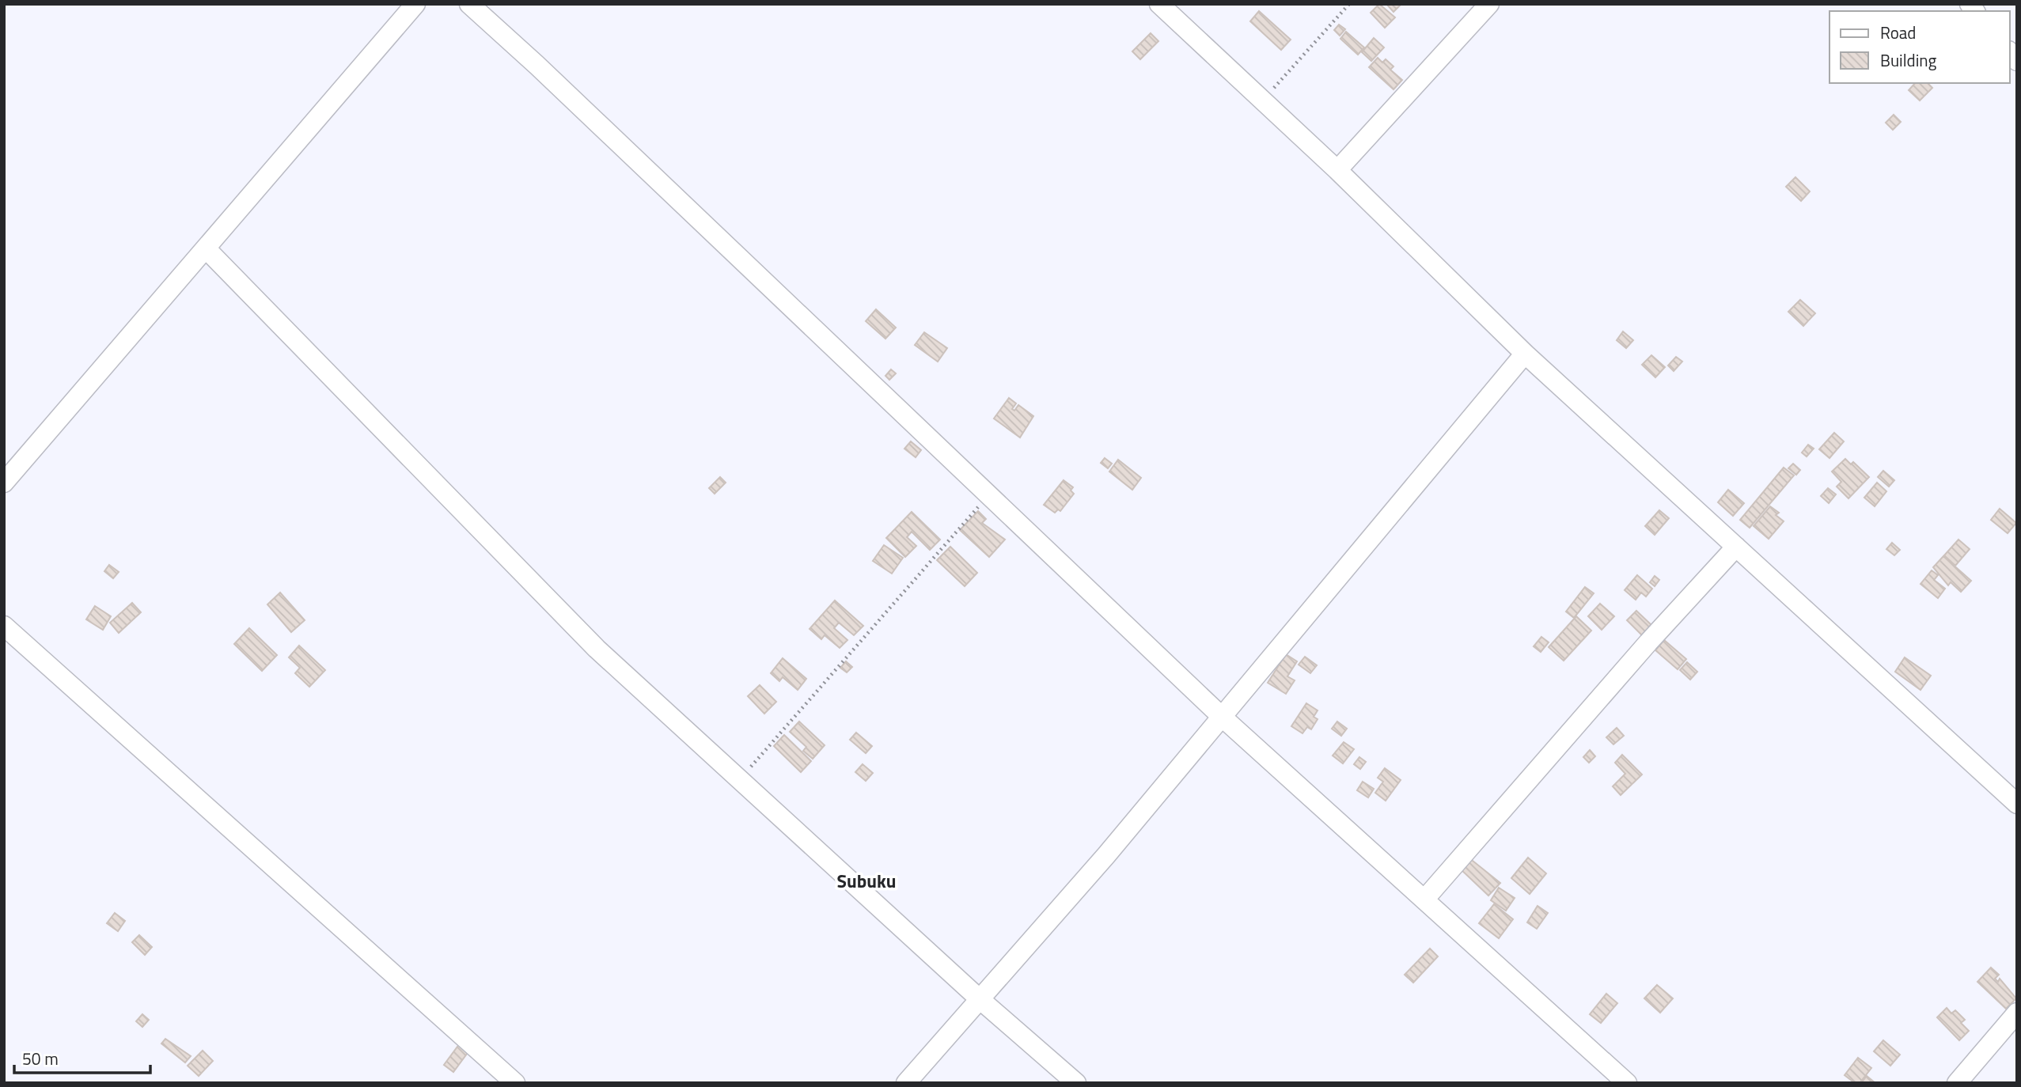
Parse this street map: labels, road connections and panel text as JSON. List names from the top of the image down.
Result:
{
  "districts": ["Subuku"],
  "legend": ["Road", "Building"],
  "scale_bar": "50 m"
}
